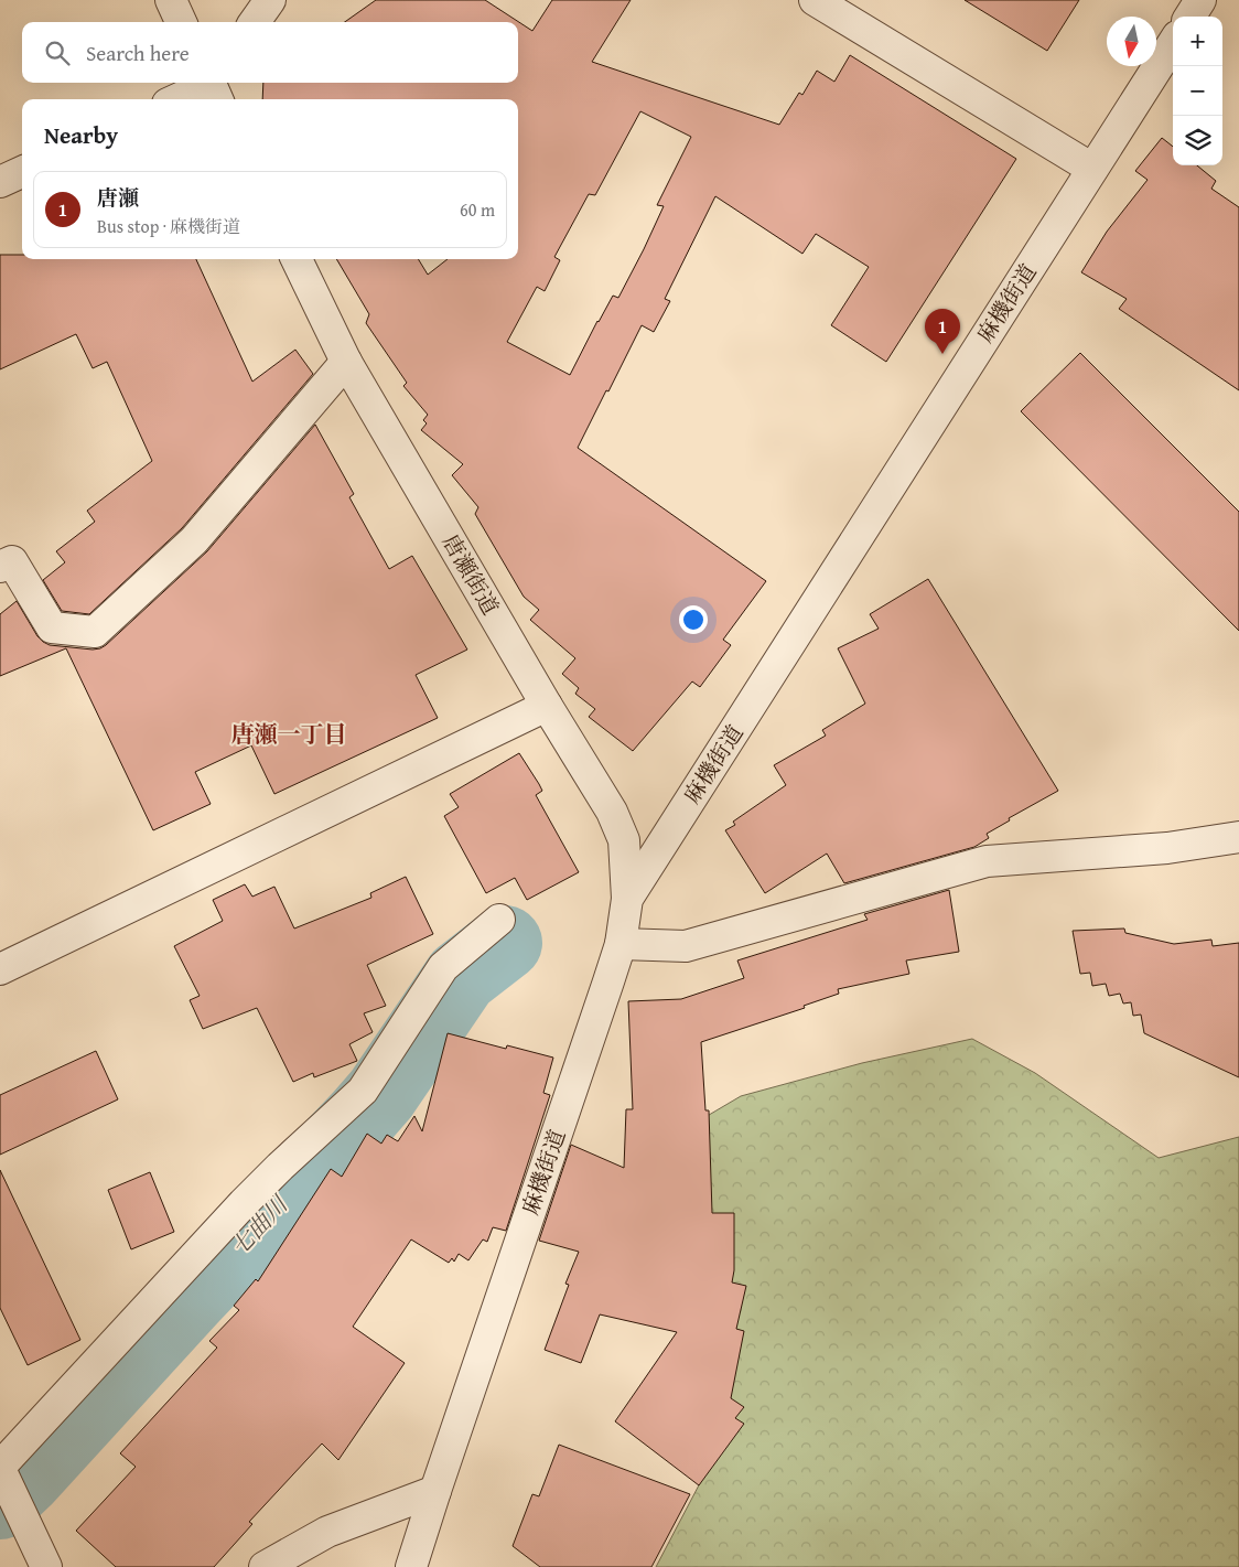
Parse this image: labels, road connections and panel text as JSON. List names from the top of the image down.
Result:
{
  "streets": {
    "street": ["麻機街道", "唐瀬街道"]
  },
  "crossings": [
    ["麻機街道", "唐瀬街道"]
  ],
  "districts": ["唐瀬一丁目"],
  "water": ["七曲川"],
  "north": "bottom",
  "page": {
    "map_buttons": ["+", "−"],
    "search": "Search here",
    "heading": "Nearby",
    "list": [
      {
        "mark": "1",
        "name": "唐瀬",
        "note": "Bus stop · 麻機街道",
        "value": "60 m"
      }
    ],
    "pins": "1"
  }
}
